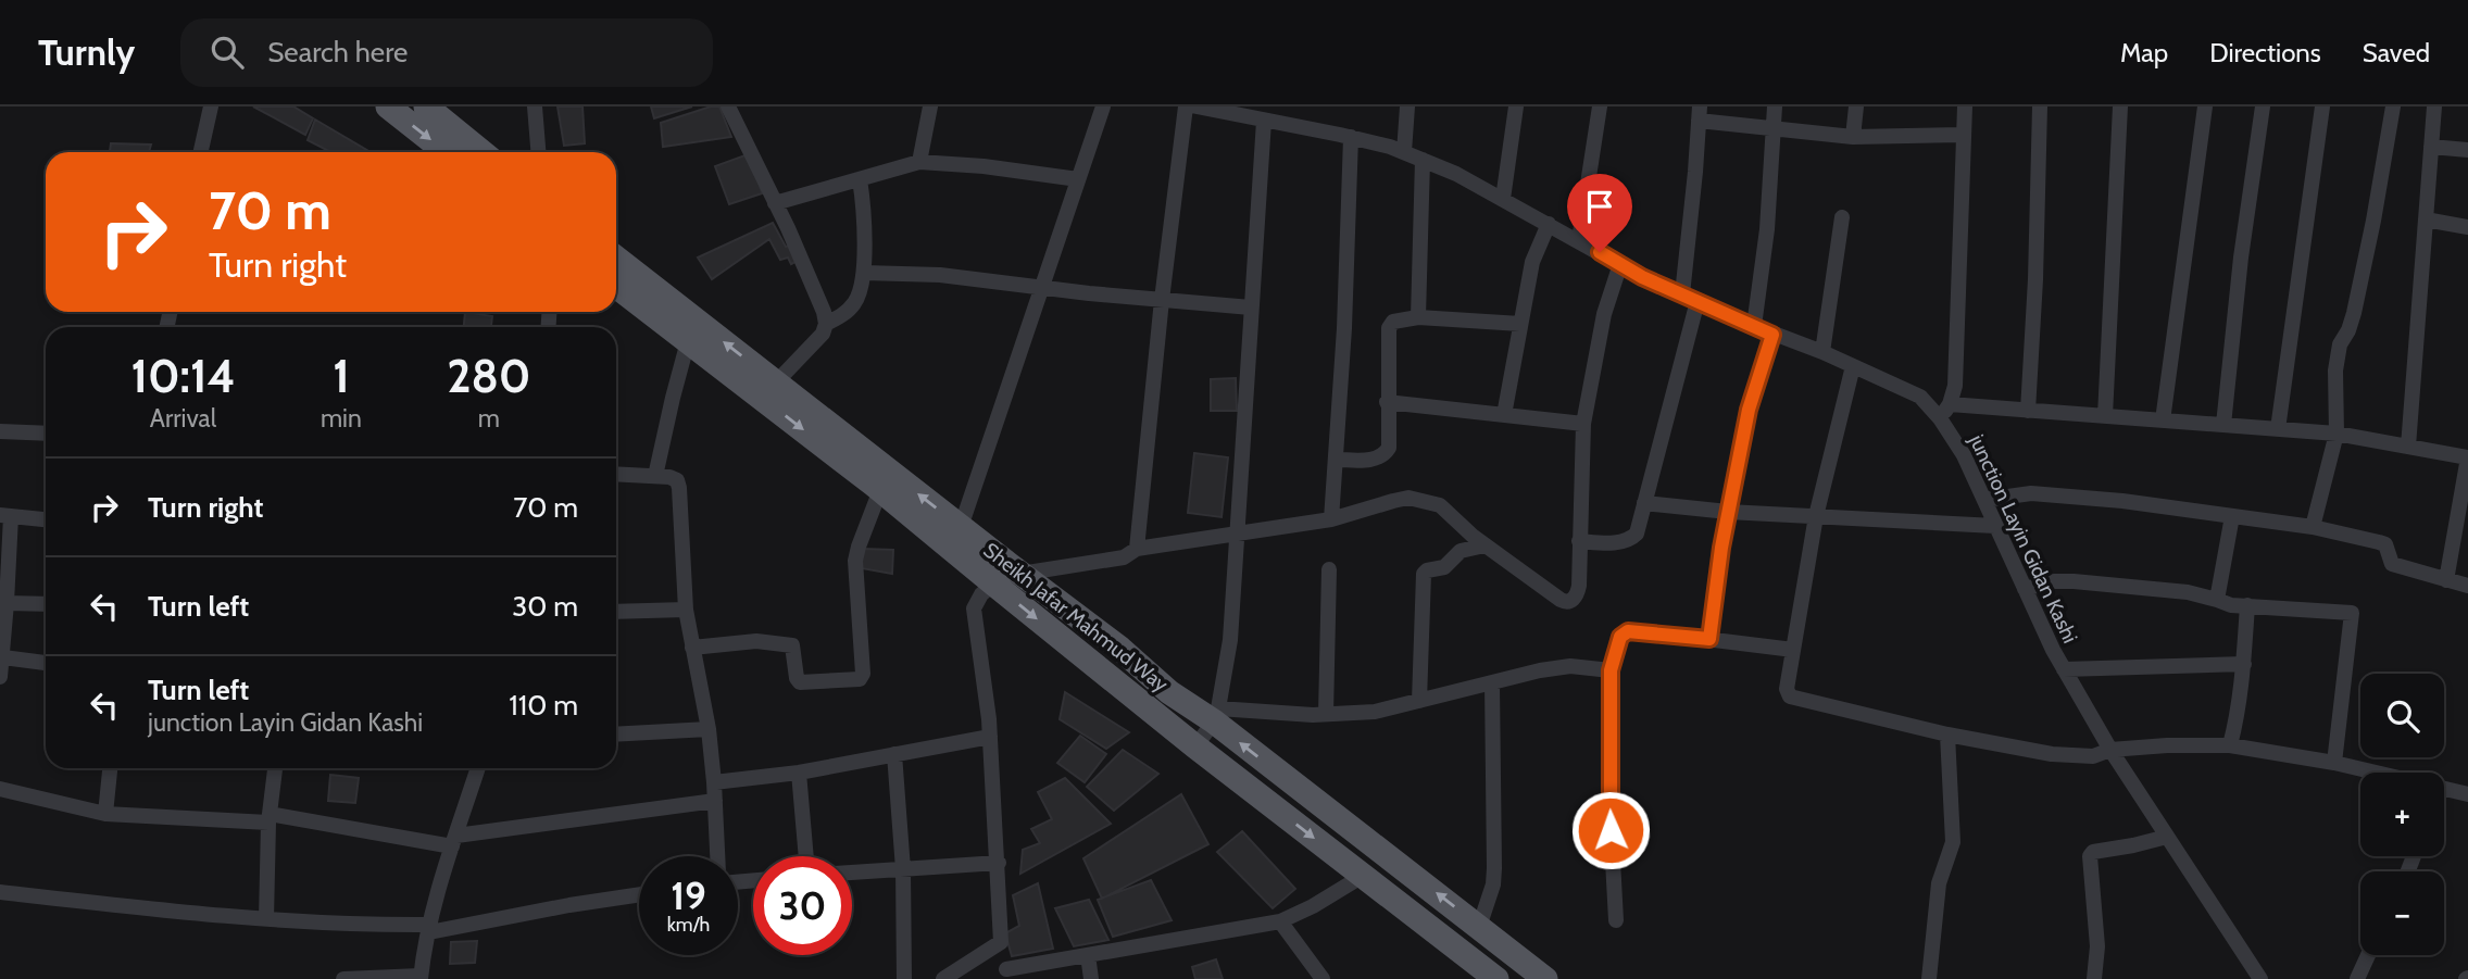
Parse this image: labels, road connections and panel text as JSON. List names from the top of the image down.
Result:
{
  "streets": {
    "main road": ["Sheikh Jafar Mahmud Way"],
    "street": ["junction Layin Gidan Kashi"]
  },
  "page": {
    "header": "Turnly",
    "search": "Search here",
    "nav": ["Map", "Directions", "Saved"],
    "turn": ["70 m", "Turn right"],
    "eta": [
      "10:14",
      "Arrival",
      "1",
      "min",
      "280",
      "m"
    ],
    "list": [
      {
        "name": "Turn right",
        "value": "70 m"
      },
      {
        "name": "Turn left",
        "value": "30 m"
      },
      {
        "name": "Turn left",
        "note": "junction Layin Gidan Kashi",
        "value": "110 m"
      }
    ],
    "map_buttons": ["+", "−"],
    "speed": "19 km/h",
    "limit": "30"
  }
}
